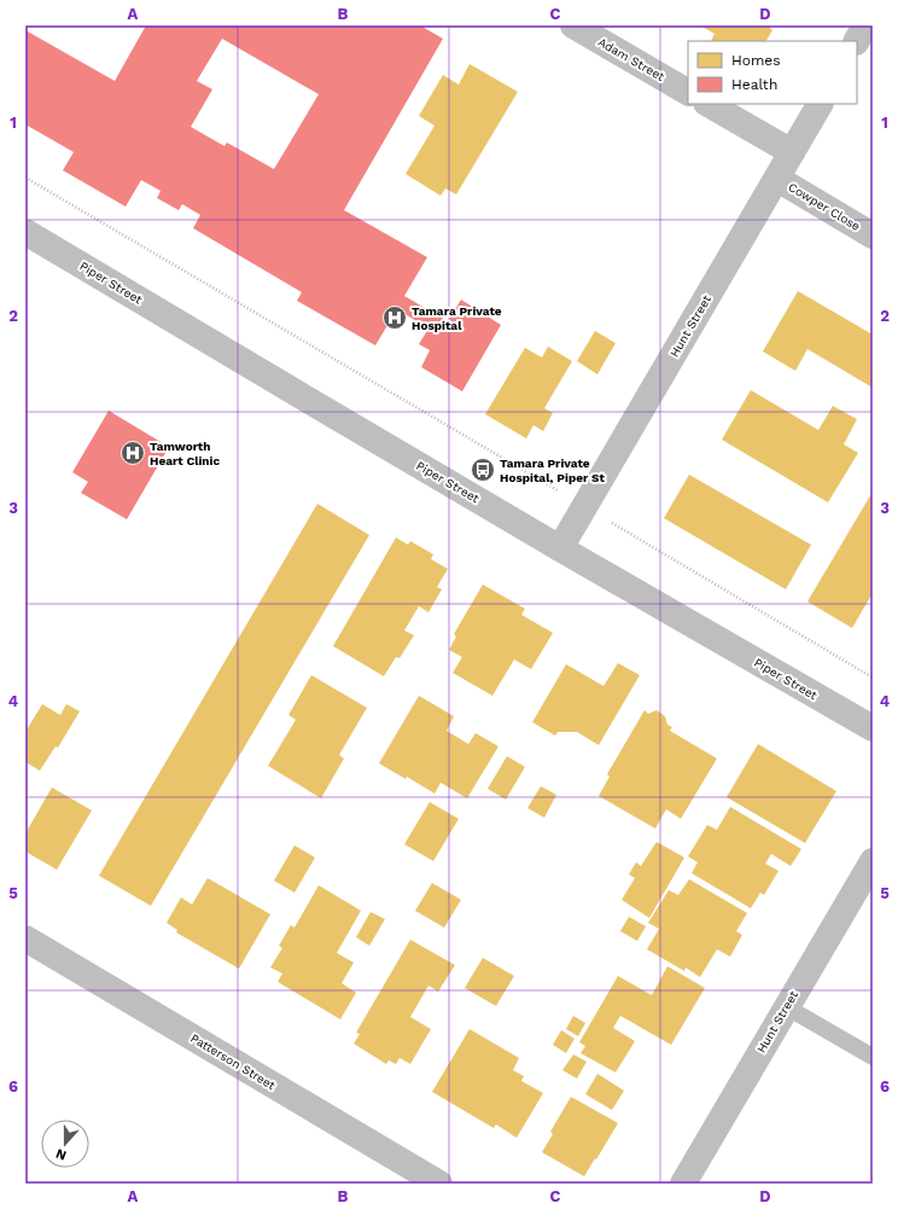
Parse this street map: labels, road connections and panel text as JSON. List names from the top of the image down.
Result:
{
  "streets": {
    "street": [
      "Adam Street",
      "Cowper Close",
      "Piper Street",
      "Hunt Street",
      "Patterson Street"
    ]
  },
  "crossings": [
    ["Cowper Close", "Hunt Street"],
    ["Piper Street", "Hunt Street"]
  ],
  "places": {
    "hospital": ["Tamara Private Hospital", "Tamworth Heart Clinic"],
    "bus stop": ["Tamara Private Hospital, Piper St"]
  },
  "legend": ["Homes", "Health"],
  "north": "bottom",
  "grid": {
    "columns": [
      "A",
      "B",
      "C",
      "D"
    ],
    "rows": [
      "1",
      "2",
      "3",
      "4",
      "5",
      "6"
    ]
  }
}
